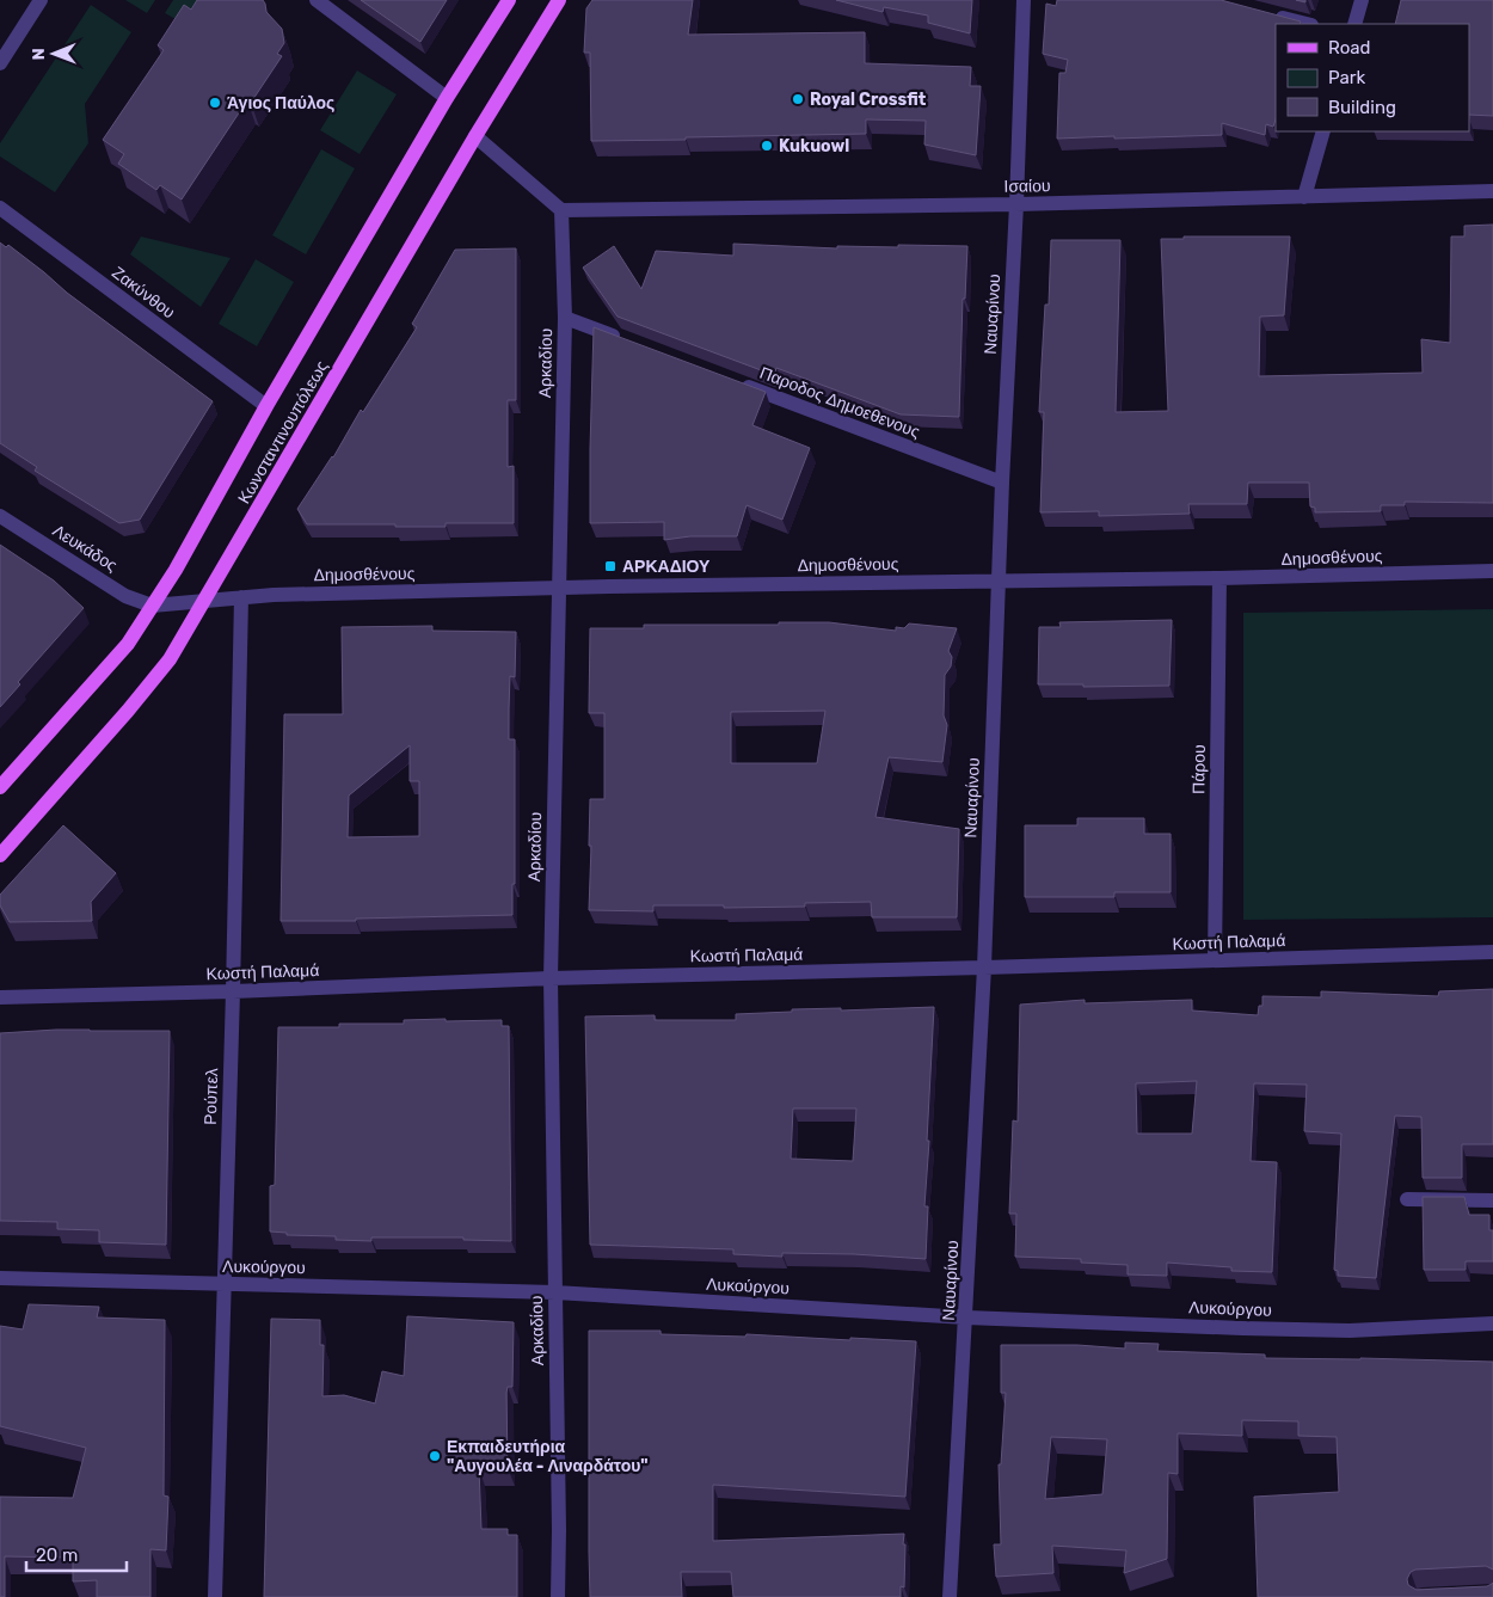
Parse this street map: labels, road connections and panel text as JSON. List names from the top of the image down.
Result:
{
  "streets": {
    "main road": ["Κωνσταντινουπόλεως"],
    "street": [
      "Ισαίου",
      "Ζακύνθου",
      "Ναυαρίνου",
      "Αρκαδίου",
      "Παροδος Δημοεθενους",
      "Λευκάδος",
      "Δημοσθένους",
      "Πάρου",
      "Κωστή Παλαμά",
      "Ρούπελ",
      "Λυκούργου"
    ]
  },
  "crossings": [
    ["Ισαίου", "Ναυαρίνου"],
    ["Ισαίου", "Αρκαδίου"],
    ["Ζακύνθου", "Κωνσταντινουπόλεως"],
    ["Ναυαρίνου", "Παροδος Δημοεθενους"],
    ["Ναυαρίνου", "Δημοσθένους"],
    ["Ναυαρίνου", "Κωστή Παλαμά"],
    ["Ναυαρίνου", "Λυκούργου"],
    ["Αρκαδίου", "Δημοσθένους"],
    ["Αρκαδίου", "Κωστή Παλαμά"],
    ["Αρκαδίου", "Λυκούργου"],
    ["Κωνσταντινουπόλεως", "Λευκάδος"],
    ["Κωνσταντινουπόλεως", "Δημοσθένους"],
    ["Λευκάδος", "Δημοσθένους"],
    ["Δημοσθένους", "Πάρου"],
    ["Δημοσθένους", "Ρούπελ"],
    ["Πάρου", "Κωστή Παλαμά"],
    ["Κωστή Παλαμά", "Ρούπελ"],
    ["Ρούπελ", "Λυκούργου"]
  ],
  "places": {
    "other": [
      "Royal Crossfit",
      "Άγιος Παύλος",
      "Kukuowl",
      "Εκπαιδευτήρια \"Αυγουλέα - Λιναρδάτου\""
    ],
    "transit": ["ΑΡΚΑΔΙΟΥ"]
  },
  "legend": ["Road", "Park", "Building"],
  "scale_bar": "20 m",
  "north": "left"
}
